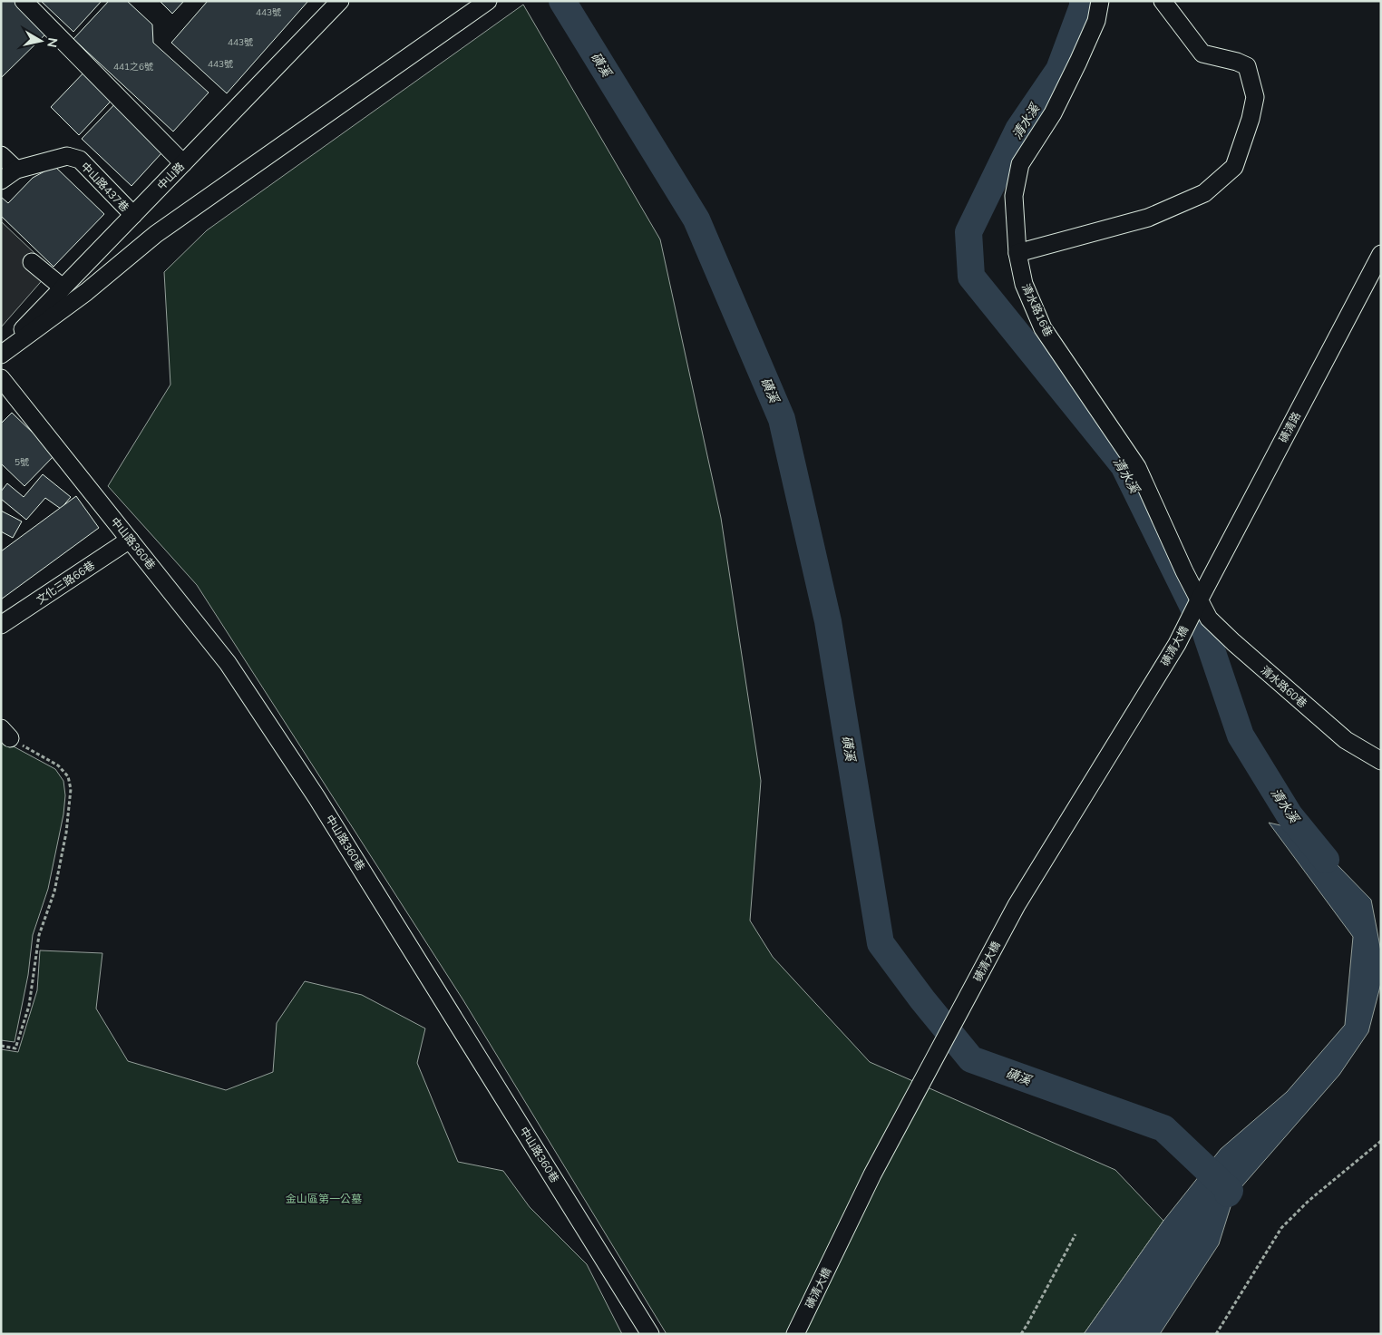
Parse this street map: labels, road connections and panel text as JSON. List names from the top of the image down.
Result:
{
  "streets": {
    "street": [
      "中山路",
      "中山路437巷",
      "清水路16巷",
      "磺清路",
      "中山路360巷",
      "文化三路66巷",
      "磺清大橋",
      "清水路60巷"
    ]
  },
  "crossings": [
    ["中山路", "中山路437巷"],
    ["清水路16巷", "磺清路"],
    ["清水路16巷", "磺清大橋"],
    ["清水路16巷", "清水路60巷"],
    ["磺清路", "磺清大橋"],
    ["磺清路", "清水路60巷"],
    ["中山路360巷", "文化三路66巷"],
    ["磺清大橋", "清水路60巷"]
  ],
  "water": ["磺溪", "清水溪"],
  "parks": ["金山區第一公墓"],
  "house_numbers": [
    "443號",
    "443號",
    "443號",
    "441之6號",
    "5號"
  ],
  "north": "right"
}
